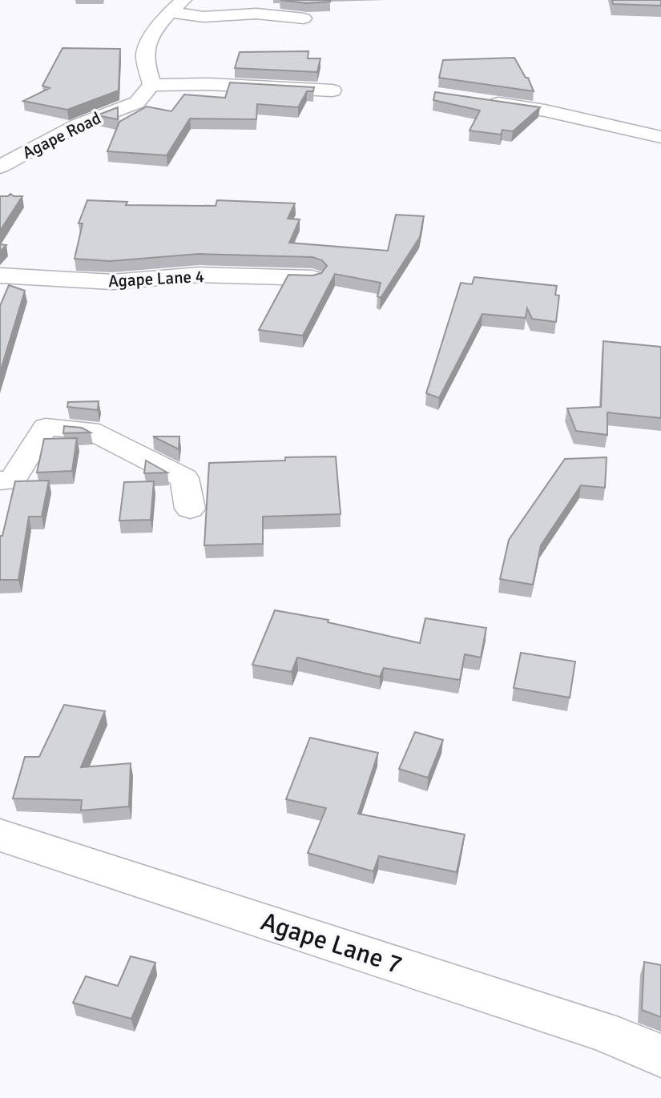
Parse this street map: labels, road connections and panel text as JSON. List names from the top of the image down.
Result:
{
  "streets": {
    "street": ["Agape Road", "Agape Lane 4", "Agape Lane 7"]
  }
}
